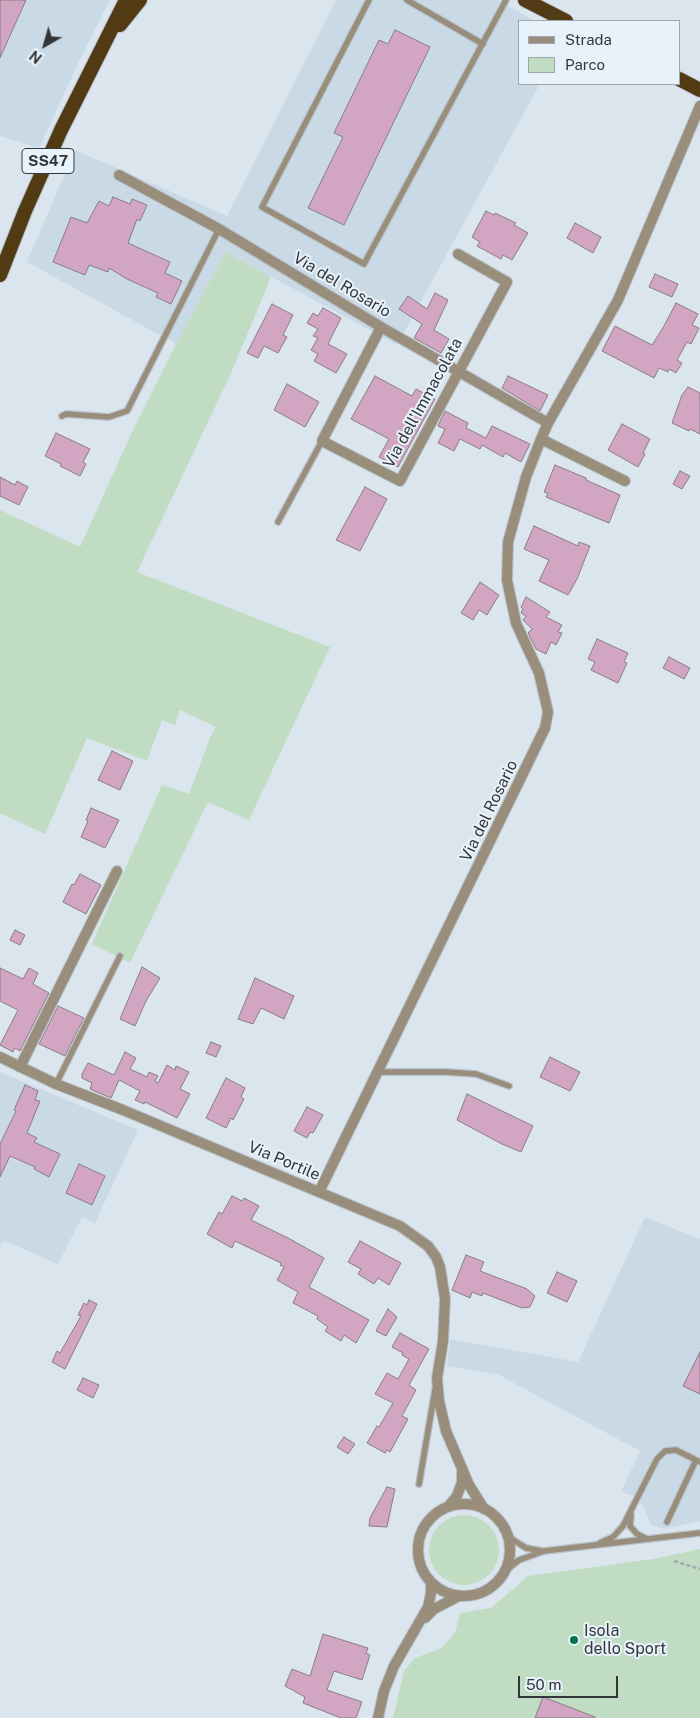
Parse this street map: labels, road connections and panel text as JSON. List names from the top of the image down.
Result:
{
  "streets": {
    "highway": ["SS47"],
    "street": ["Via del Rosario", "Via dell'Immacolata", "Via Portile"]
  },
  "crossings": [
    ["Via del Rosario", "Via dell'Immacolata"],
    ["Via del Rosario", "Via Portile"]
  ],
  "places": ["Isola dello Sport"],
  "legend": ["Strada", "Parco"],
  "scale_bar": "50 m",
  "north": "bottom left"
}
